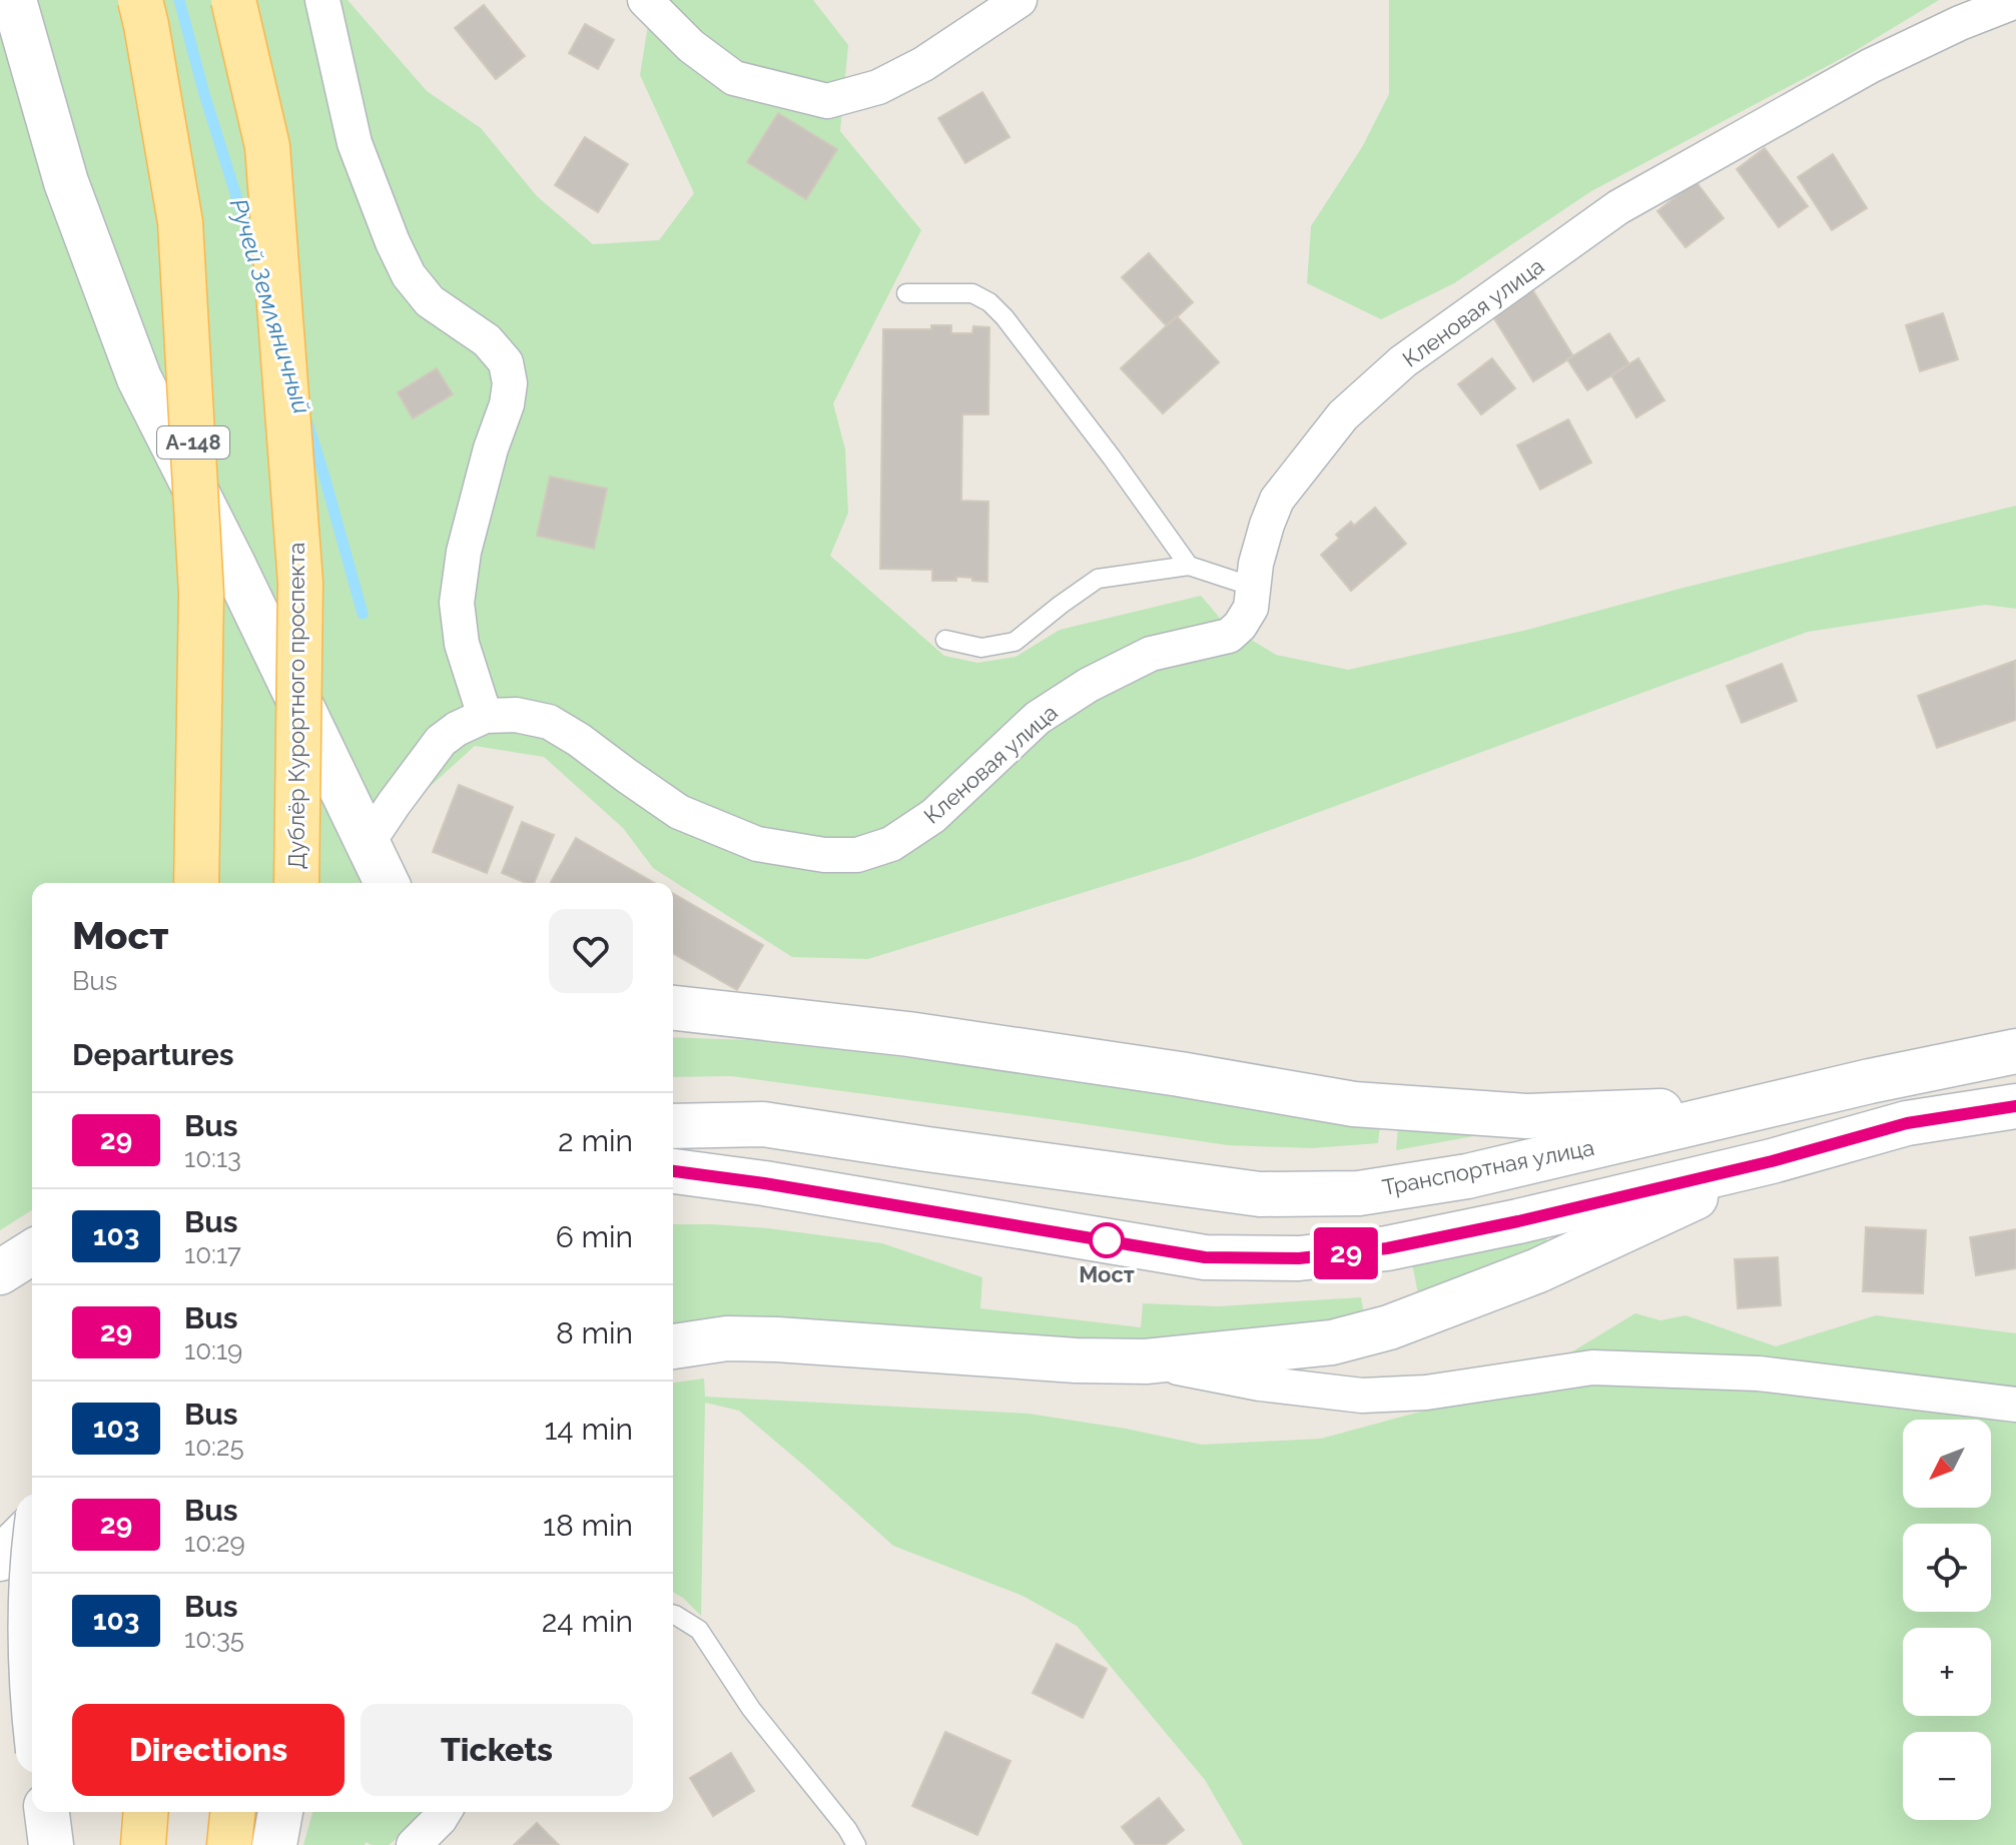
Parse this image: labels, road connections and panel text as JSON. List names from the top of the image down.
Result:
{
  "streets": {
    "main road": ["А-148", "Дублёр Курортного проспекта", "Транспортная улица"],
    "street": ["Кленовая улица"]
  },
  "water": ["Ручей Земляничный"],
  "places": ["Мост"],
  "lines": ["bus line 29"],
  "north": "bottom left",
  "page": {
    "on_map": "29",
    "heading": [
      ["Мост", "Bus"],
      "Departures"
    ],
    "list": [
      {
        "mark": "29",
        "name": "Bus",
        "note": "10:13",
        "value": "2 min"
      },
      {
        "mark": "103",
        "name": "Bus",
        "note": "10:17",
        "value": "6 min"
      },
      {
        "mark": "29",
        "name": "Bus",
        "note": "10:19",
        "value": "8 min"
      },
      {
        "mark": "103",
        "name": "Bus",
        "note": "10:25",
        "value": "14 min"
      },
      {
        "mark": "29",
        "name": "Bus",
        "note": "10:29",
        "value": "18 min"
      },
      {
        "mark": "103",
        "name": "Bus",
        "note": "10:35",
        "value": "24 min"
      }
    ],
    "map_buttons": ["+", "−"],
    "buttons": ["Directions", "Tickets"]
  }
}
